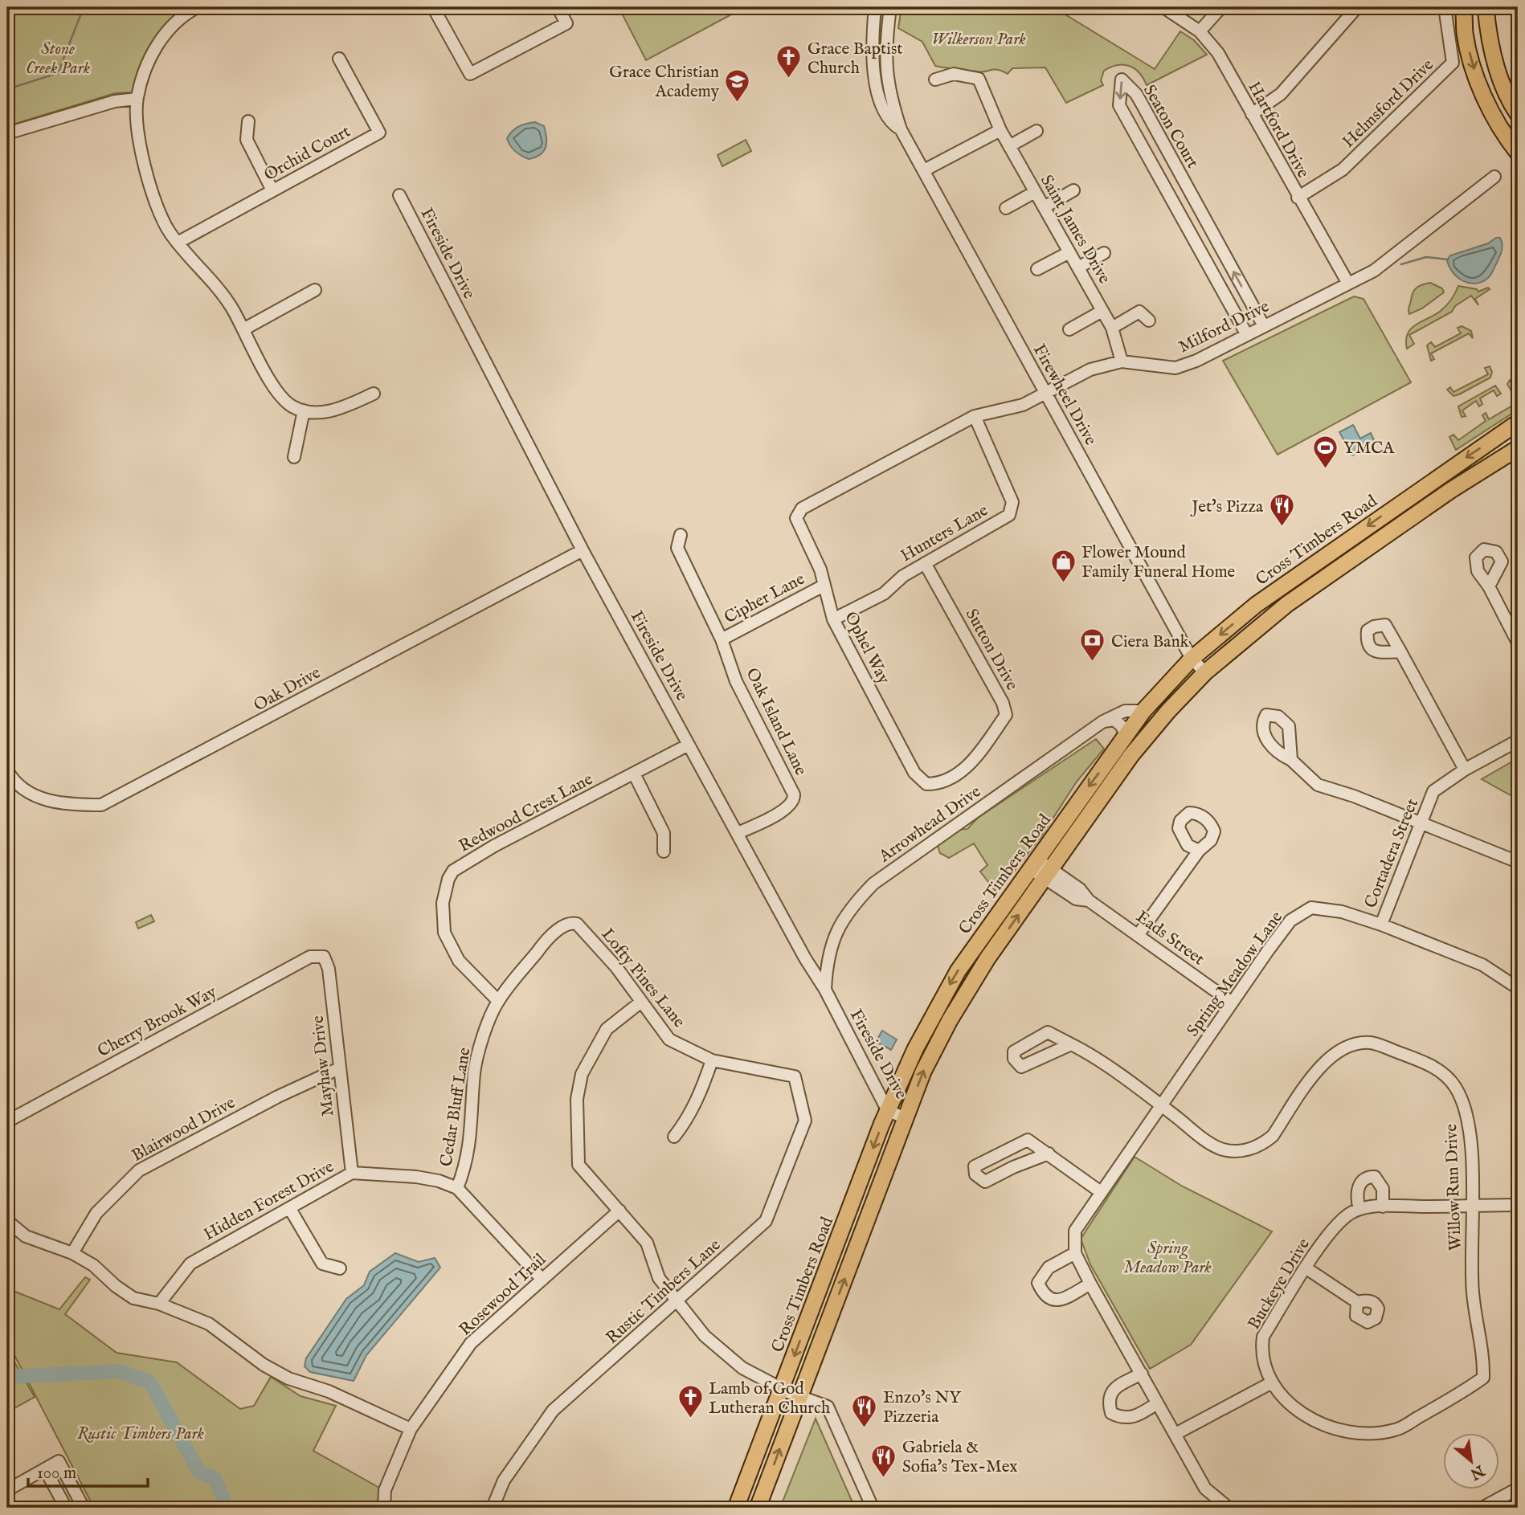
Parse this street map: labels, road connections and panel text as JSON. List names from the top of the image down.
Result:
{
  "streets": {
    "main road": ["Cross Timbers Road"],
    "street": [
      "Helmsford Drive",
      "Seaton Court",
      "Hartford Drive",
      "Orchid Court",
      "Saint James Drive",
      "Fireside Drive",
      "Milford Drive",
      "Firewheel Drive",
      "Hunters Lane",
      "Cipher Lane",
      "Ophel Way",
      "Sutton Drive",
      "Oak Drive",
      "Oak Island Lane",
      "Redwood Crest Lane",
      "Arrowhead Drive",
      "Cortadera Street",
      "Eads Street",
      "Spring Meadow Lane",
      "Lofty Pines Lane",
      "Cherry Brook Way",
      "Mayhaw Drive",
      "Cedar Bluff Lane",
      "Blairwood Drive",
      "Willow Run Drive",
      "Hidden Forest Drive",
      "Buckeye Drive",
      "Rustic Timbers Lane",
      "Rosewood Trail"
    ]
  },
  "crossings": [
    ["Helmsford Drive", "Hartford Drive"],
    ["Seaton Court", "Milford Drive"],
    ["Hartford Drive", "Milford Drive"],
    ["Saint James Drive", "Milford Drive"],
    ["Fireside Drive", "Cross Timbers Road"],
    ["Fireside Drive", "Oak Drive"],
    ["Fireside Drive", "Oak Island Lane"],
    ["Fireside Drive", "Redwood Crest Lane"],
    ["Fireside Drive", "Arrowhead Drive"],
    ["Milford Drive", "Firewheel Drive"],
    ["Milford Drive", "Hunters Lane"],
    ["Milford Drive", "Ophel Way"],
    ["Firewheel Drive", "Cross Timbers Road"],
    ["Hunters Lane", "Ophel Way"],
    ["Hunters Lane", "Sutton Drive"],
    ["Cross Timbers Road", "Arrowhead Drive"],
    ["Cross Timbers Road", "Eads Street"],
    ["Cipher Lane", "Ophel Way"],
    ["Cipher Lane", "Oak Island Lane"],
    ["Ophel Way", "Sutton Drive"],
    ["Redwood Crest Lane", "Cedar Bluff Lane"],
    ["Cortadera Street", "Spring Meadow Lane"],
    ["Eads Street", "Spring Meadow Lane"],
    ["Spring Meadow Lane", "Willow Run Drive"],
    ["Lofty Pines Lane", "Cedar Bluff Lane"],
    ["Lofty Pines Lane", "Rustic Timbers Lane"],
    ["Cherry Brook Way", "Mayhaw Drive"],
    ["Mayhaw Drive", "Blairwood Drive"],
    ["Mayhaw Drive", "Hidden Forest Drive"],
    ["Cedar Bluff Lane", "Hidden Forest Drive"],
    ["Willow Run Drive", "Buckeye Drive"],
    ["Hidden Forest Drive", "Rosewood Trail"]
  ],
  "parks": [
    "Wilkerson Park",
    "Stone Creek Park",
    "Spring Meadow Park",
    "Rustic Timbers Park"
  ],
  "places": {
    "church": ["Grace Baptist Church", "Lamb of God Lutheran Church"],
    "school or university": ["Grace Christian Academy"],
    "sports": ["YMCA"],
    "restaurant": ["Jet's Pizza", "Enzo's NY Pizzeria", "Gabriela & Sofia's Tex-Mex"],
    "shop": ["Flower Mound Family Funeral Home"],
    "bank": ["Ciera Bank"]
  },
  "scale_bar": "100 m",
  "north": "bottom right"
}
